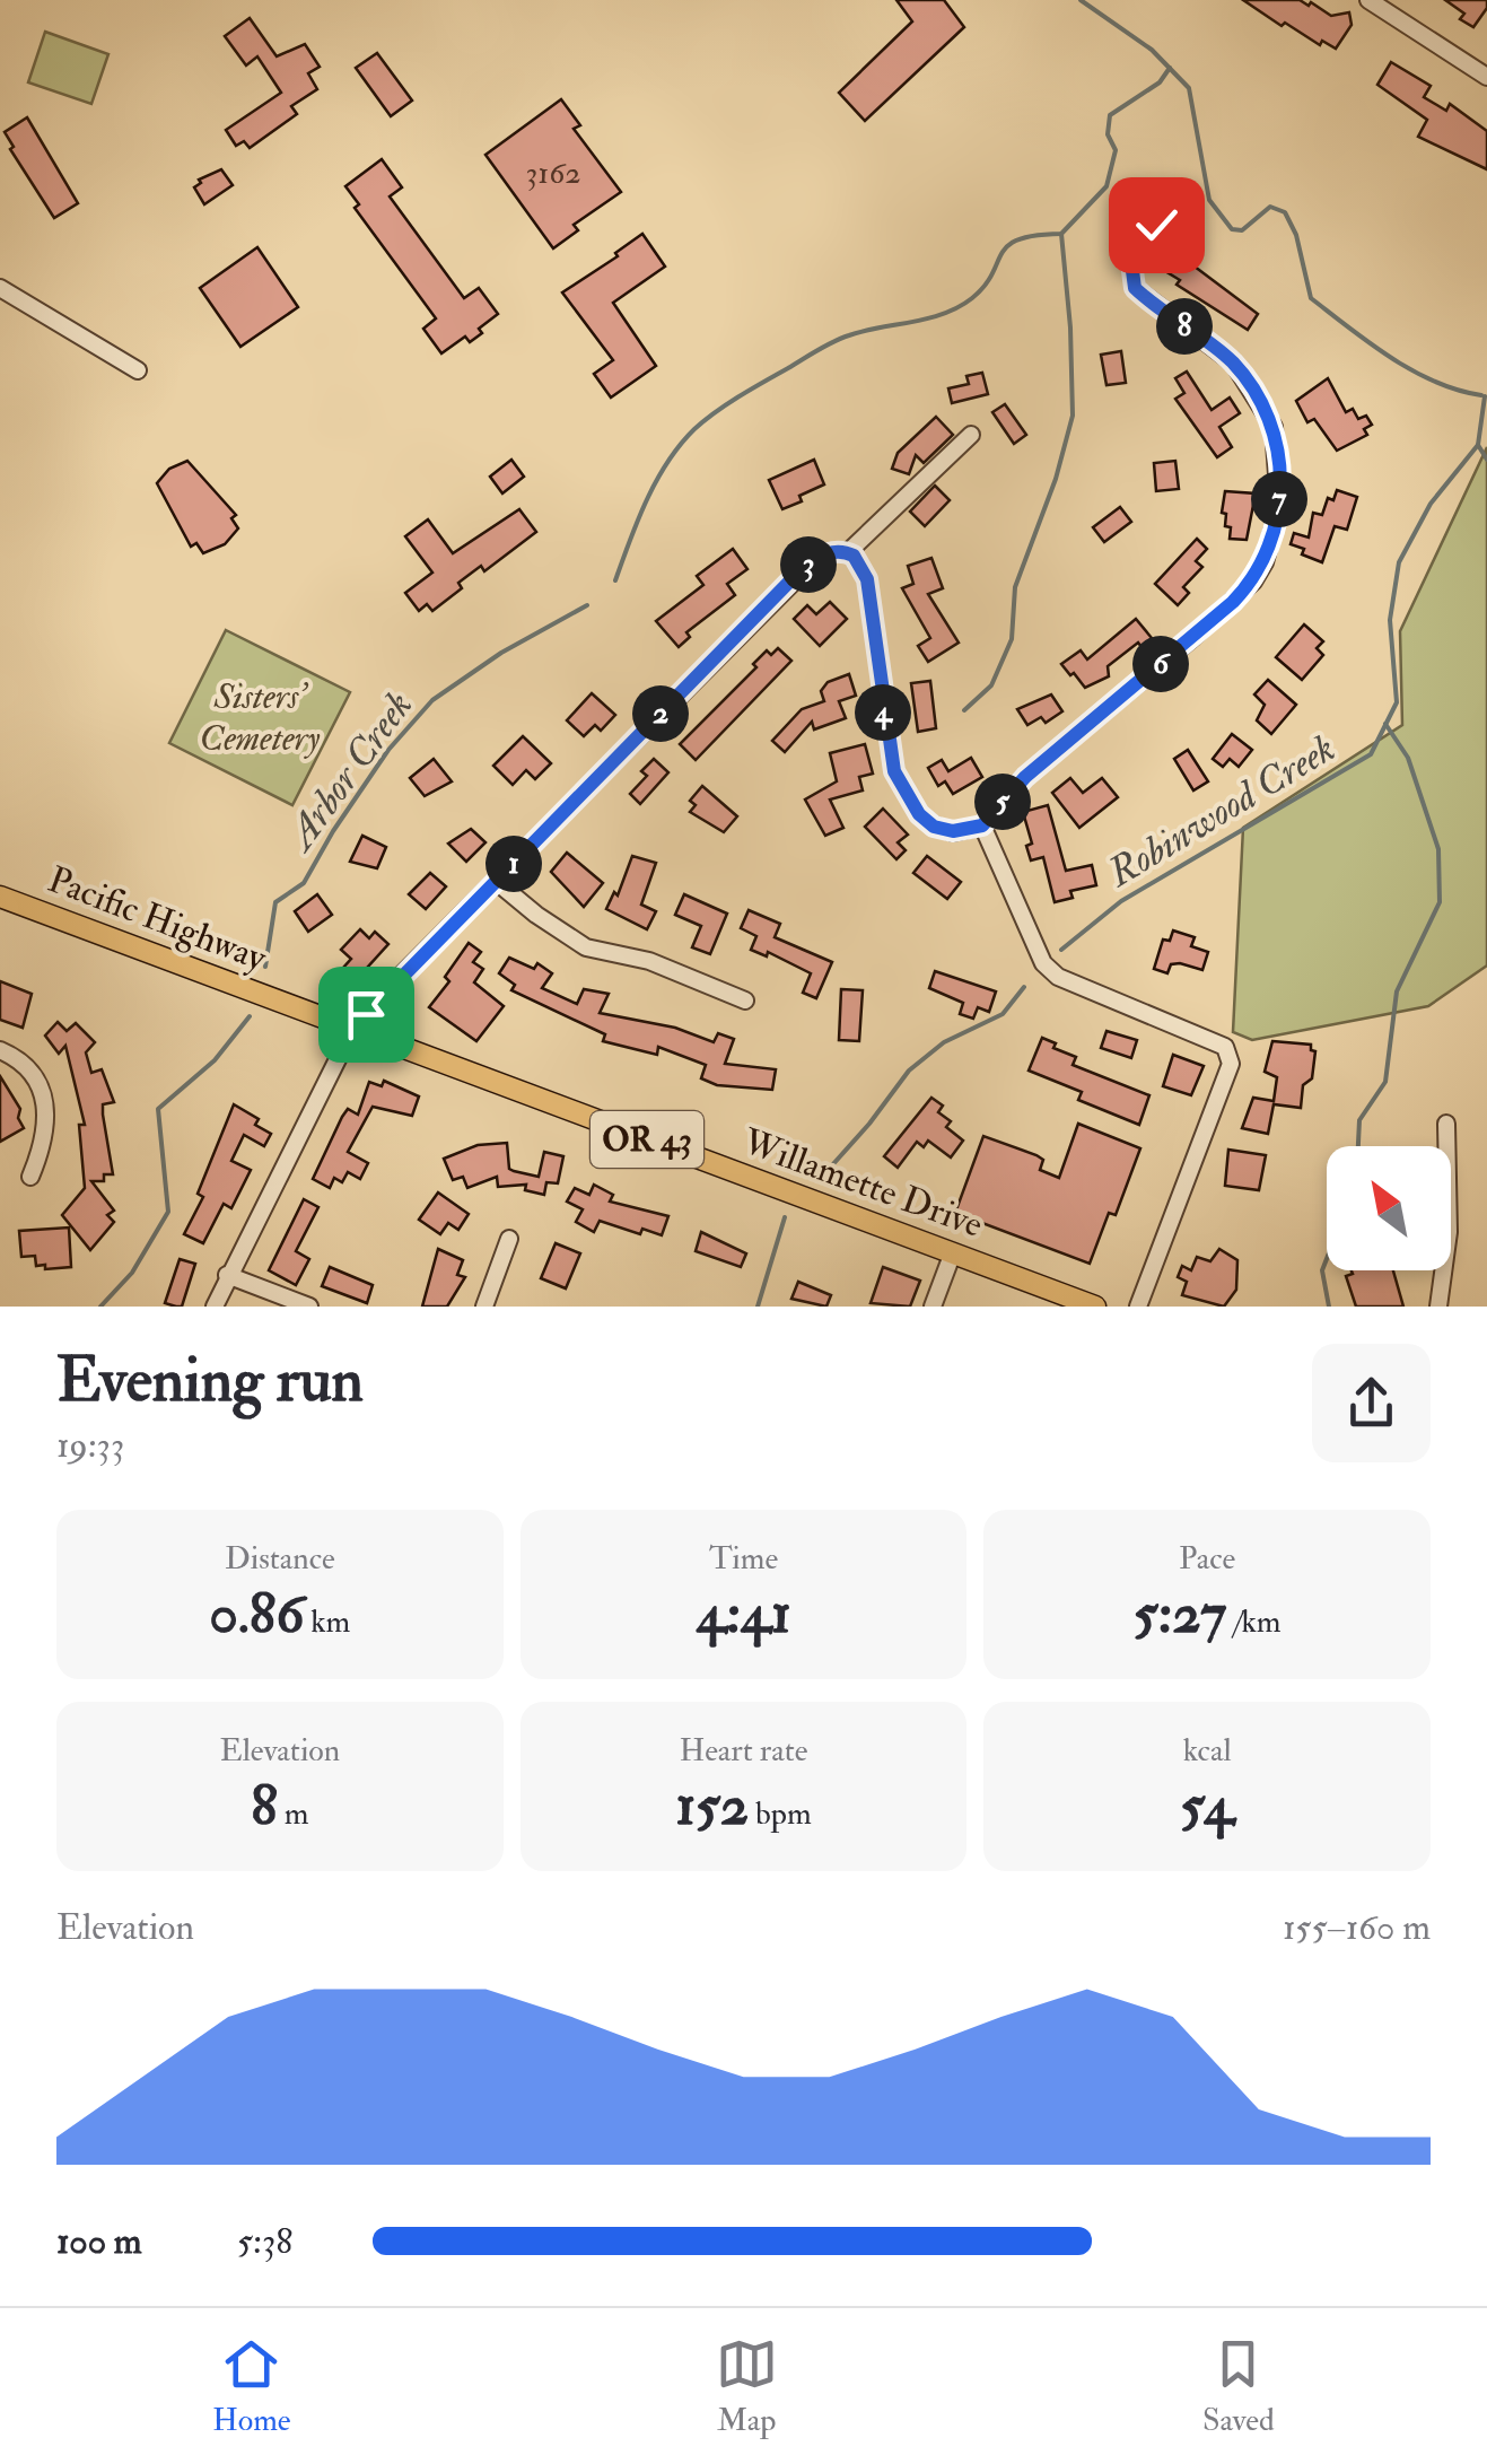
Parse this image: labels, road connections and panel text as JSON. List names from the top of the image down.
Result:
{
  "streets": {
    "main road": ["Pacific Highway", "OR 43", "Willamette Drive"]
  },
  "crossings": [
    ["Pacific Highway", "Willamette Drive"]
  ],
  "water": ["Arbor Creek", "Robinwood Creek"],
  "parks": ["Sisters' Cemetery"],
  "house_numbers": ["3162"],
  "north": "top left",
  "page": {
    "pins": [
      "8",
      "7",
      "3",
      "6",
      "4",
      "2",
      "5",
      "1"
    ],
    "heading": ["Evening run", "19:33"],
    "stats": [
      ["Distance", "0.86 km"],
      ["Time", "4:41"],
      ["Pace", "5:27 /km"],
      ["Elevation", "8 m"],
      ["Heart rate", "152 bpm"],
      ["kcal", "54"]
    ],
    "chart": ["Elevation", "155–160 m"],
    "list": [
      {
        "name": "100 m",
        "note": "5:38"
      }
    ],
    "tabs": ["Home", "Map", "Saved"]
  }
}
